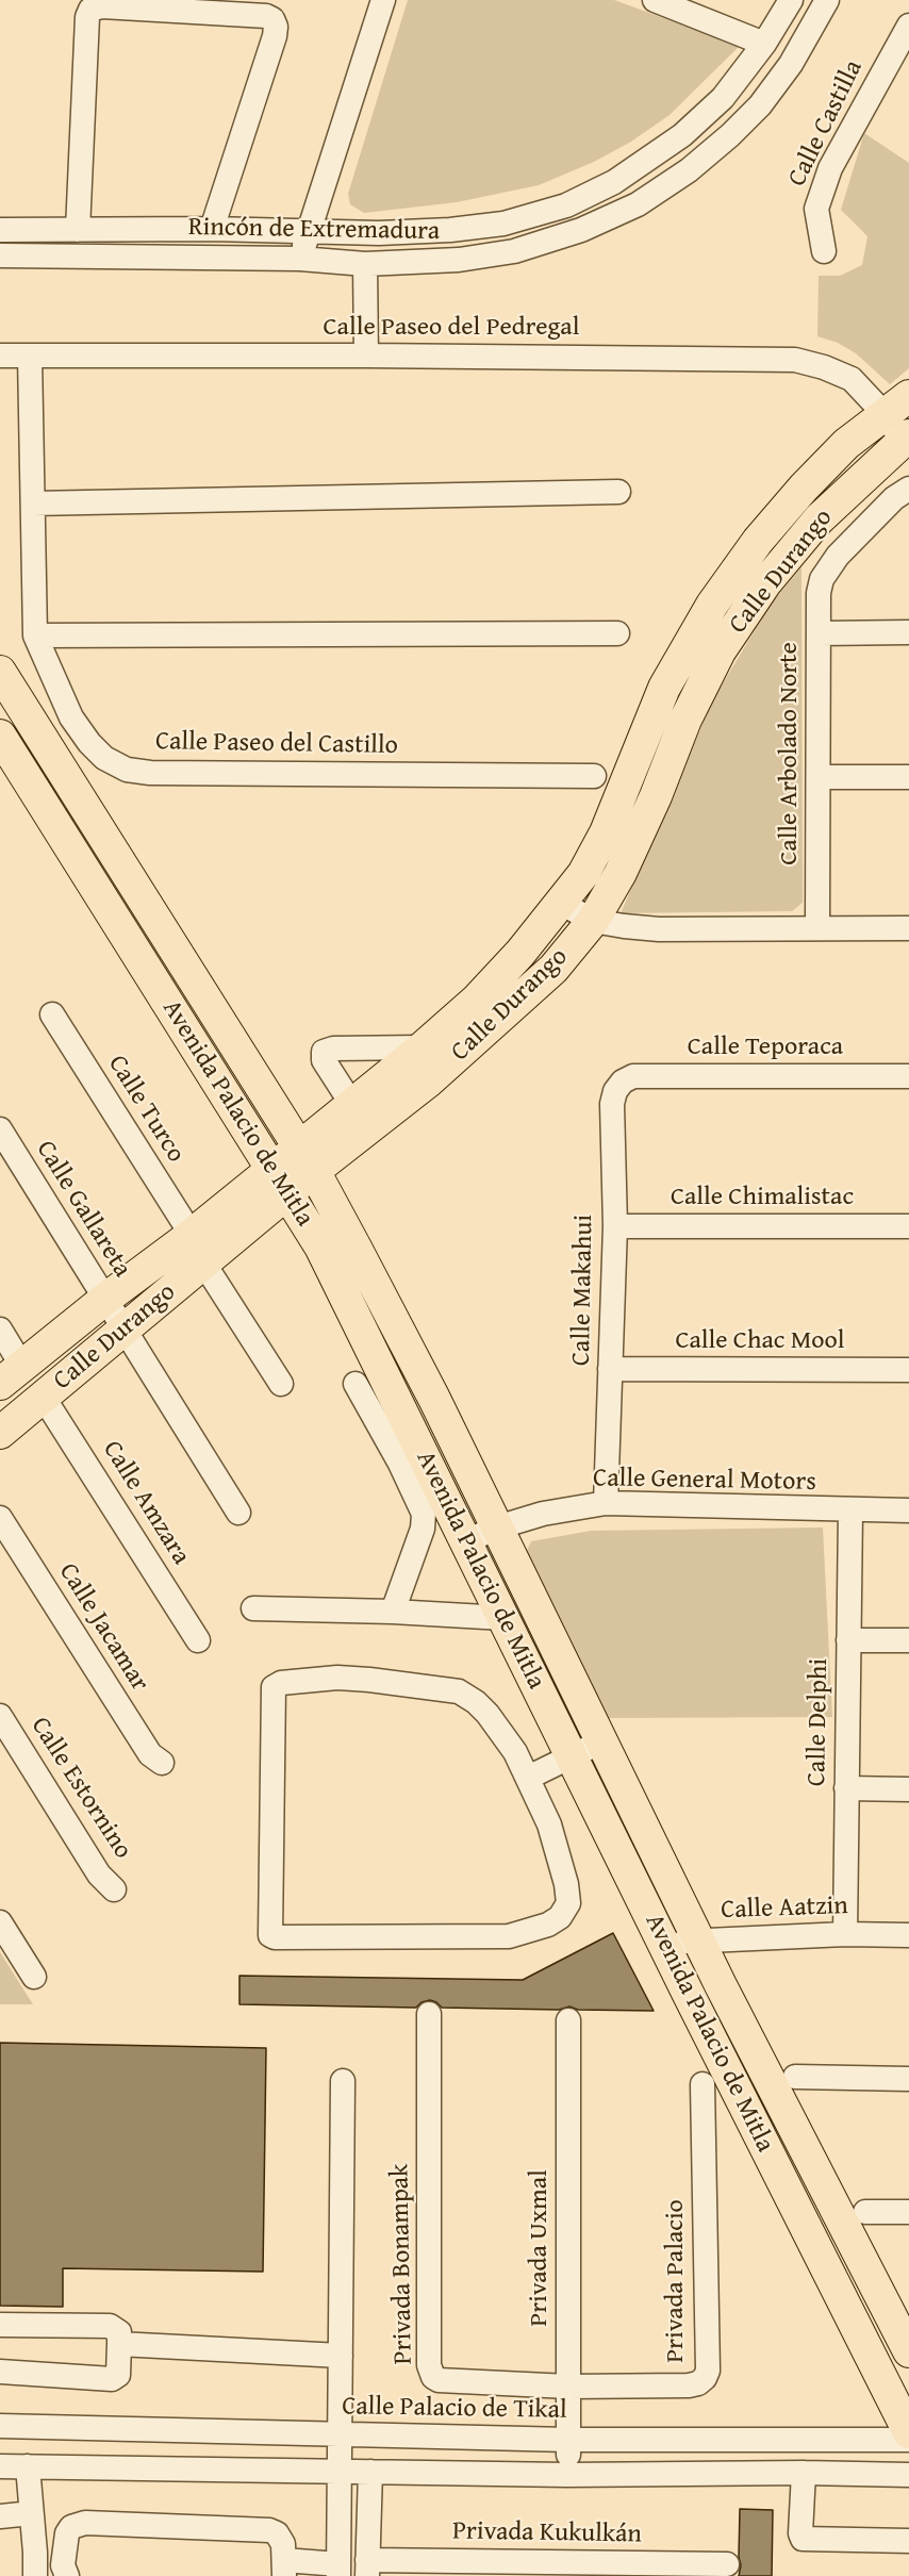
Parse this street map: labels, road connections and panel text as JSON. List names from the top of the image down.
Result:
{
  "streets": {
    "main road": ["Calle Durango", "Avenida Palacio de Mitla"],
    "street": [
      "Calle Castilla",
      "Rincón de Extremadura",
      "Calle Paseo del Pedregal",
      "Calle Paseo del Castillo",
      "Calle Arbolado Norte",
      "Calle Teporaca",
      "Calle Turco",
      "Calle Chimalistac",
      "Calle Gallareta",
      "Calle Makahui",
      "Calle Chac Mool",
      "Calle General Motors",
      "Calle Amzara",
      "Calle Jacamar",
      "Calle Delphi",
      "Calle Estornino",
      "Calle Aatzin",
      "Privada Uxmal",
      "Privada Bonampak",
      "Privada Palacio",
      "Calle Palacio de Tikal",
      "Privada Kukulkán"
    ]
  },
  "crossings": [
    ["Calle Paseo del Pedregal", "Calle Durango"],
    ["Calle Paseo del Pedregal", "Calle Paseo del Castillo"],
    ["Calle Durango", "Calle Turco"],
    ["Calle Durango", "Avenida Palacio de Mitla"],
    ["Calle Durango", "Calle Gallareta"],
    ["Calle Durango", "Calle Amzara"],
    ["Calle Teporaca", "Calle Makahui"],
    ["Avenida Palacio de Mitla", "Calle General Motors"],
    ["Avenida Palacio de Mitla", "Calle Aatzin"],
    ["Calle Chimalistac", "Calle Makahui"],
    ["Calle Makahui", "Calle Chac Mool"],
    ["Calle Makahui", "Calle General Motors"],
    ["Calle General Motors", "Calle Delphi"],
    ["Calle Delphi", "Calle Aatzin"],
    ["Privada Uxmal", "Privada Bonampak"],
    ["Privada Uxmal", "Privada Palacio"],
    ["Privada Uxmal", "Calle Palacio de Tikal"],
    ["Privada Bonampak", "Privada Palacio"]
  ]
}
